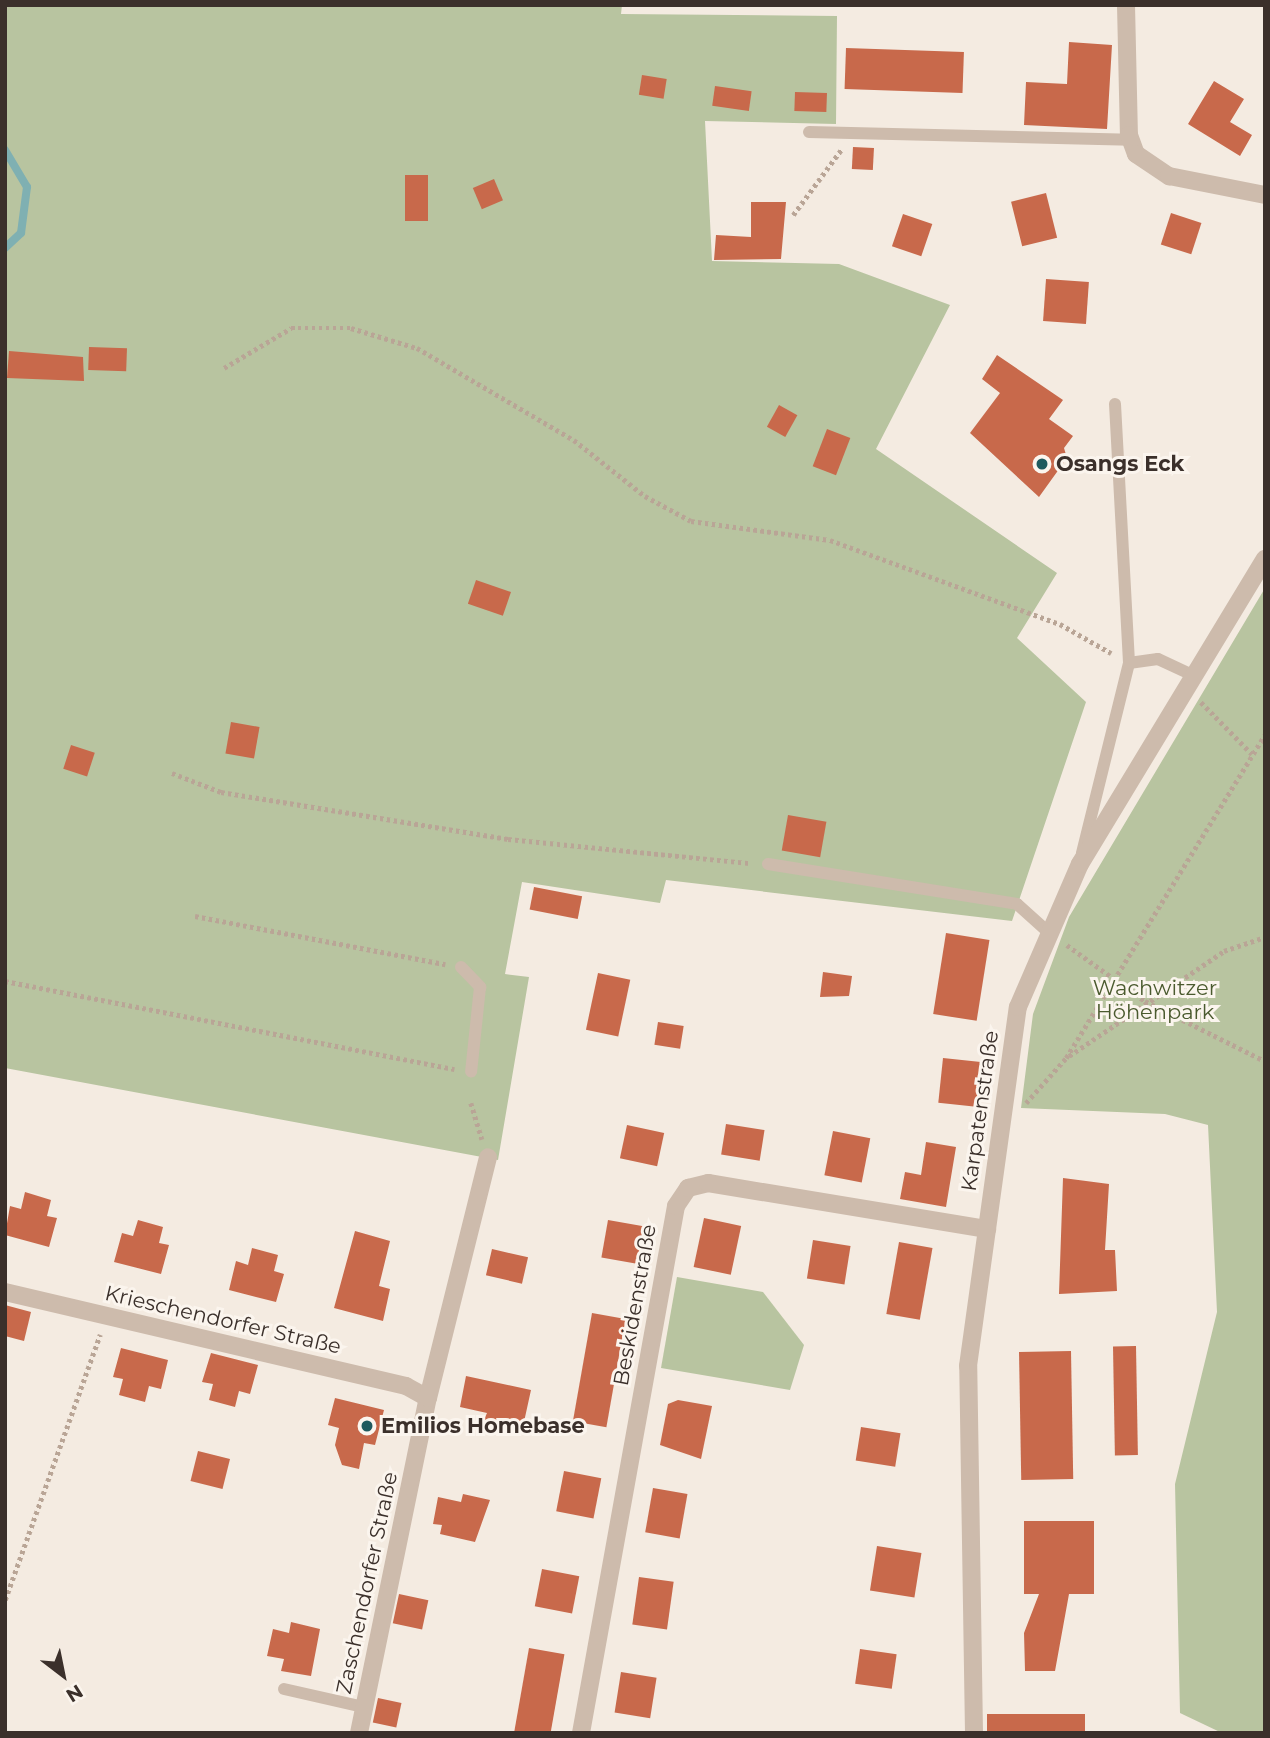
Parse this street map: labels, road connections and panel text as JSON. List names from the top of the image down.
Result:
{
  "streets": {
    "street": [
      "Karpatenstraße",
      "Beskidenstraße",
      "Krieschendorfer Straße",
      "Zaschendorfer Straße"
    ]
  },
  "crossings": [
    ["Karpatenstraße", "Beskidenstraße"],
    ["Krieschendorfer Straße", "Zaschendorfer Straße"]
  ],
  "parks": ["Wachwitzer Höhenpark"],
  "places": ["Osangs Eck", "Emilios Homebase"],
  "north": "bottom right"
}
